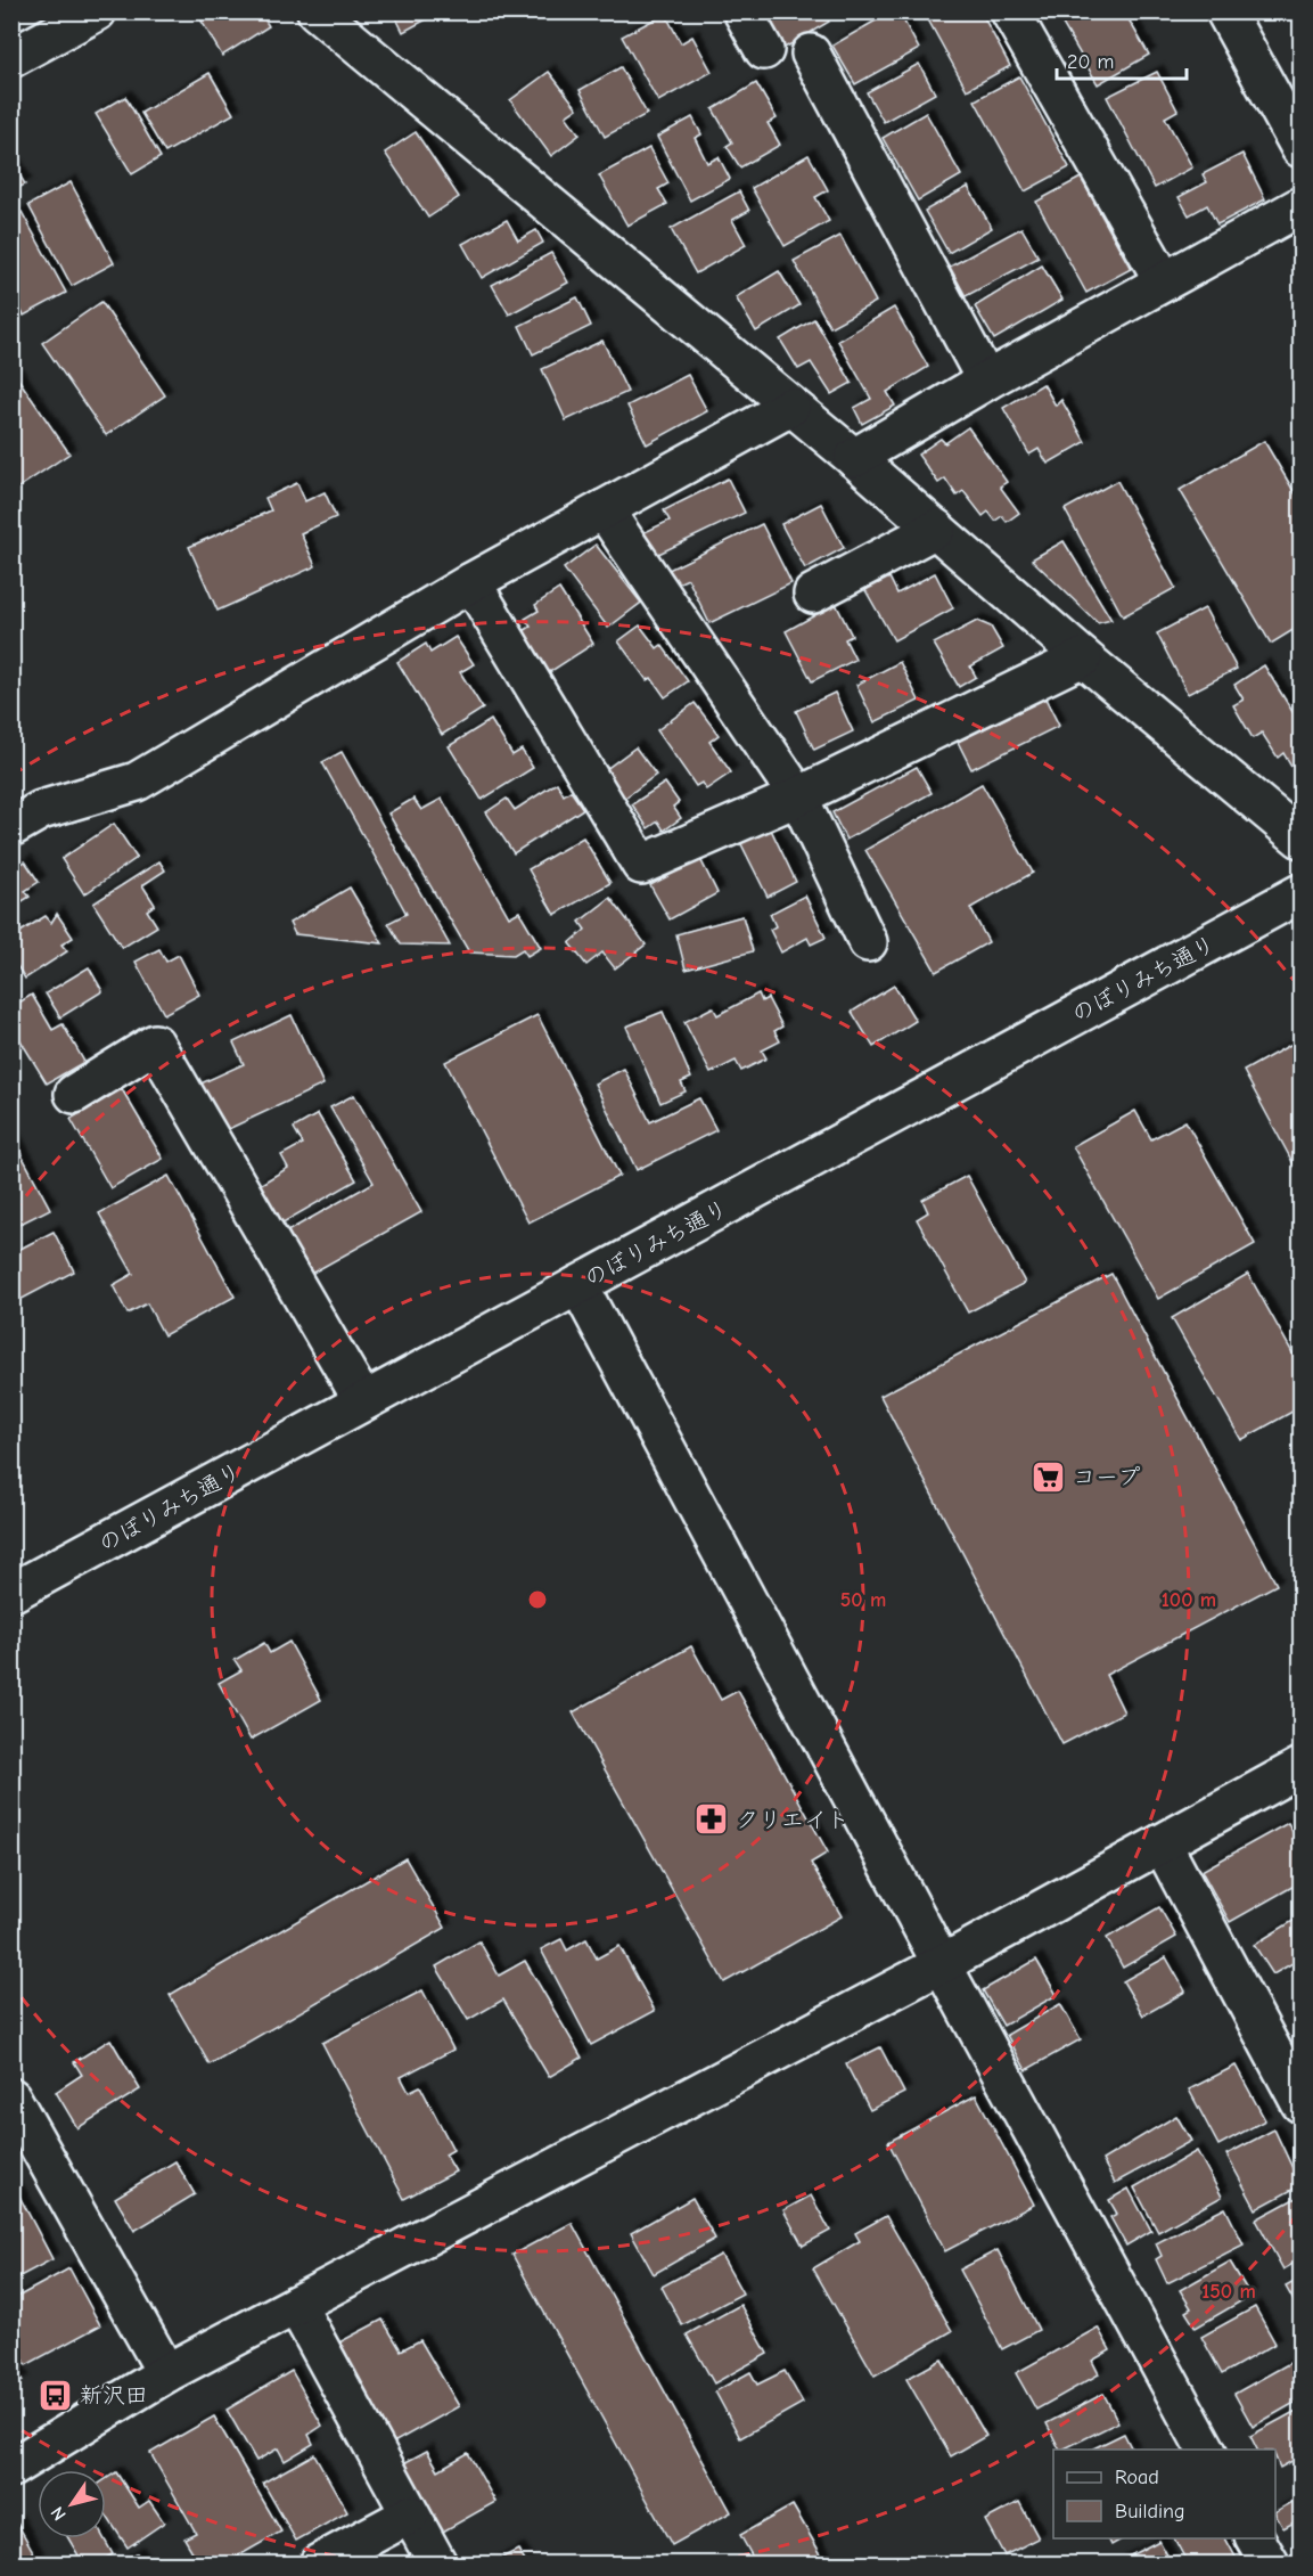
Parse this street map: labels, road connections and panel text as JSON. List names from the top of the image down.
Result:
{
  "streets": {
    "street": ["のぼりみち通り"]
  },
  "places": {
    "supermarket": ["コープ"],
    "pharmacy": ["クリエイト"],
    "bus stop": ["新沢田"]
  },
  "legend": ["Road", "Building"],
  "scale_bar": "20 m",
  "north": "bottom left",
  "rings": ["50 m", "100 m", "150 m"]
}
